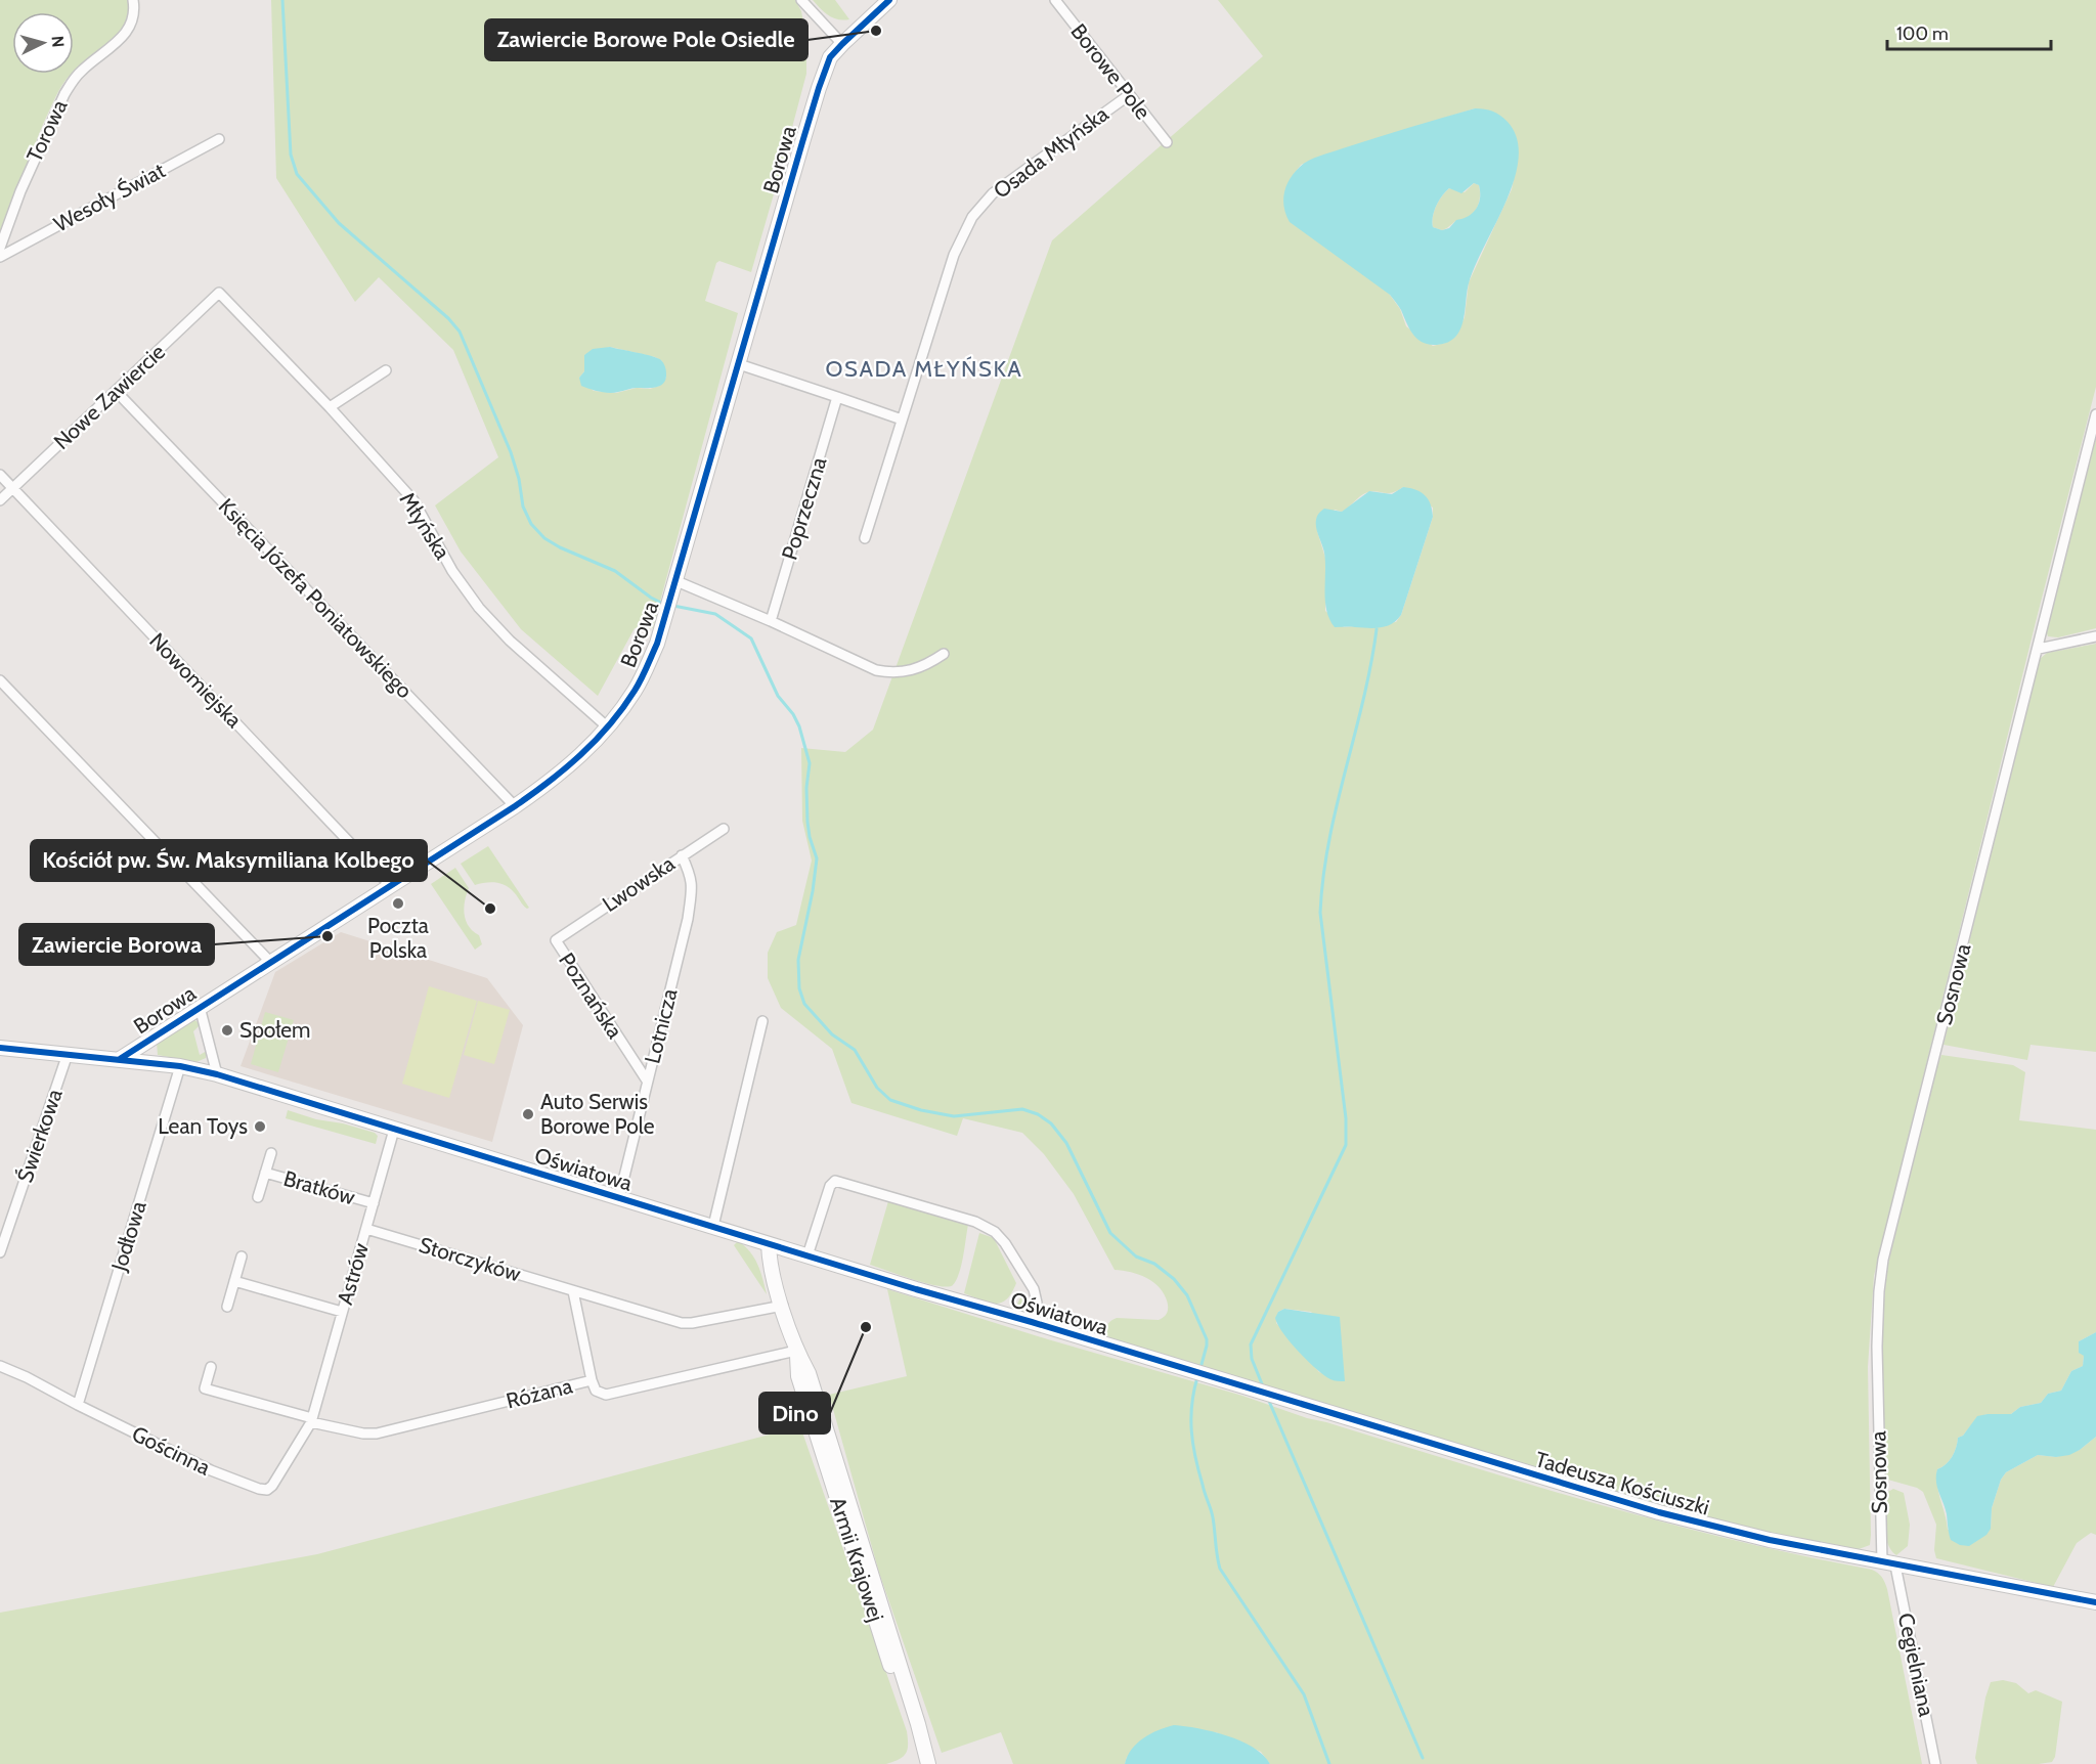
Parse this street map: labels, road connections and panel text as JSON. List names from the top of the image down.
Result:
{
  "streets": {
    "street": [
      "Borowe Pole",
      "Torowa",
      "Osada Młyńska",
      "Borowa",
      "Wesoły Świat",
      "Nowe Zawiercie",
      "Poprzeczna",
      "Młyńska",
      "Księcia Józefa Poniatowskiego",
      "Nowomiejska",
      "Lwowska",
      "Sosnowa",
      "Poznańska",
      "Lotnicza",
      "Świerkowa",
      "Oświatowa",
      "Bratków",
      "Jodłowa",
      "Storczyków",
      "Astrów",
      "Różana",
      "Gościnna",
      "Tadeusza Kościuszki",
      "Armii Krajowej",
      "Cegielniana"
    ]
  },
  "crossings": [
    ["Borowe Pole", "Osada Młyńska"],
    ["Borowa", "Młyńska"],
    ["Borowa", "Księcia Józefa Poniatowskiego"],
    ["Borowa", "Nowomiejska"],
    ["Borowa", "Oświatowa"],
    ["Nowe Zawiercie", "Młyńska"],
    ["Nowe Zawiercie", "Księcia Józefa Poniatowskiego"],
    ["Nowe Zawiercie", "Nowomiejska"],
    ["Lwowska", "Poznańska"],
    ["Lwowska", "Lotnicza"],
    ["Sosnowa", "Tadeusza Kościuszki"],
    ["Sosnowa", "Cegielniana"],
    ["Poznańska", "Lotnicza"],
    ["Lotnicza", "Oświatowa"],
    ["Świerkowa", "Oświatowa"],
    ["Oświatowa", "Jodłowa"],
    ["Oświatowa", "Astrów"],
    ["Oświatowa", "Tadeusza Kościuszki"],
    ["Oświatowa", "Armii Krajowej"],
    ["Bratków", "Astrów"],
    ["Jodłowa", "Gościnna"],
    ["Storczyków", "Astrów"],
    ["Storczyków", "Armii Krajowej"],
    ["Astrów", "Różana"],
    ["Astrów", "Gościnna"],
    ["Różana", "Gościnna"],
    ["Różana", "Armii Krajowej"],
    ["Tadeusza Kościuszki", "Cegielniana"]
  ],
  "districts": ["OSADA MŁYŃSKA"],
  "places": [
    "Zawiercie Borowe Pole Osiedle",
    "Poczta Polska",
    "Kościół pw. Św. Maksymiliana Kolbego",
    "Zawiercie Borowa",
    "Społem",
    "Auto Serwis Borowe Pole",
    "Lean Toys",
    "Dino"
  ],
  "scale_bar": "100 m",
  "north": "right"
}
